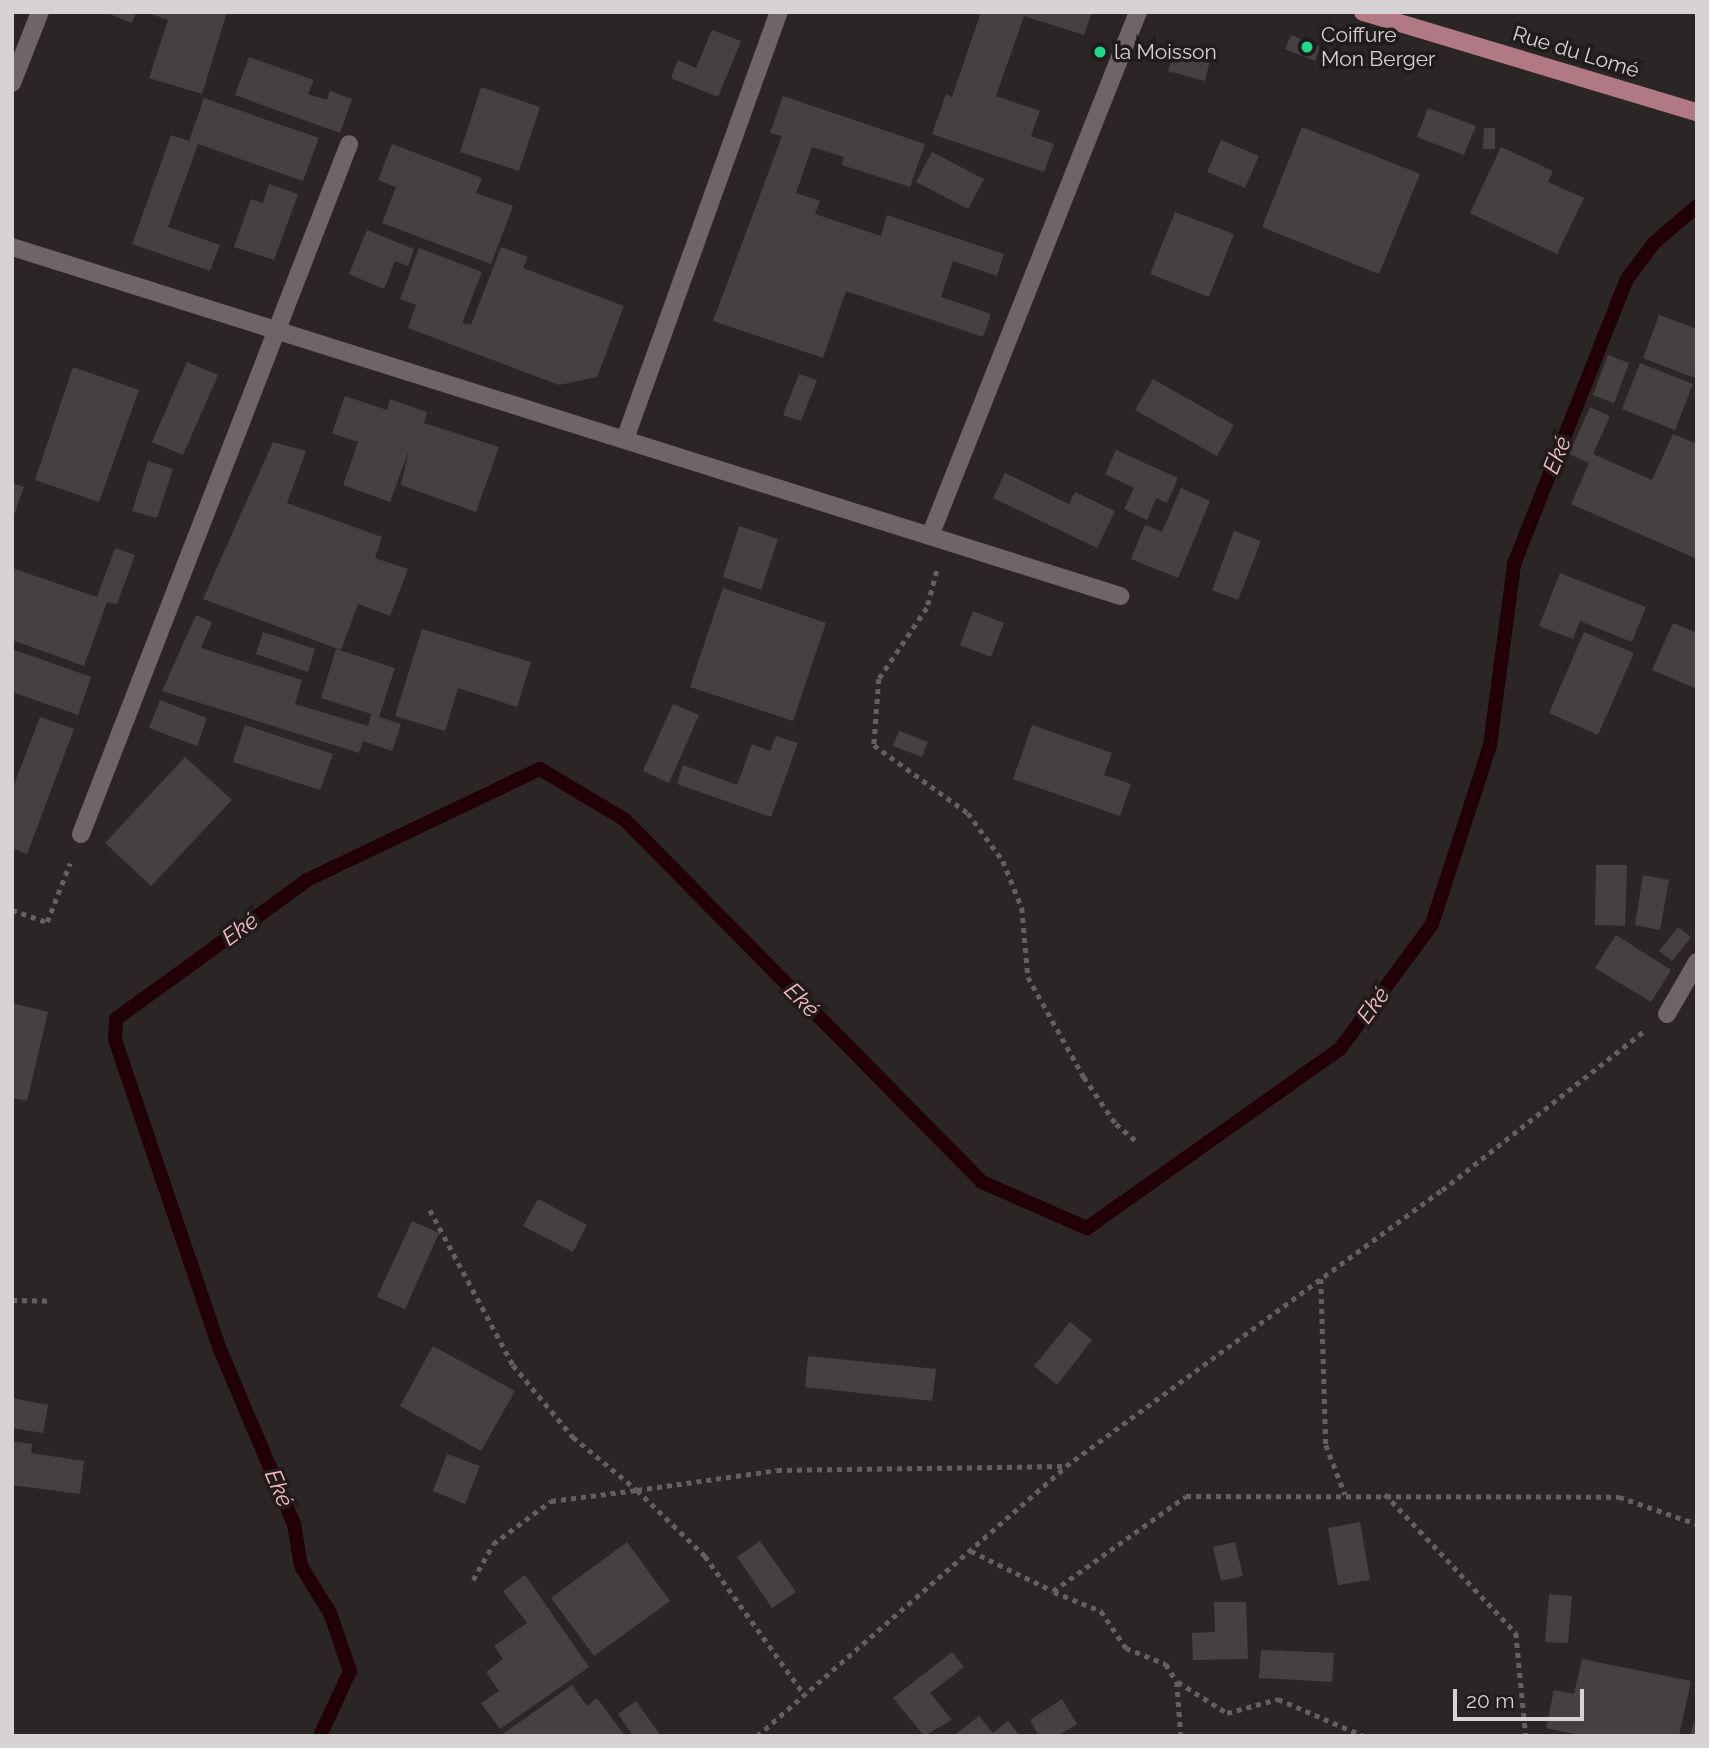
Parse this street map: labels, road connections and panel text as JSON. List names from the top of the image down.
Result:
{
  "streets": {
    "main road": ["Rue du Lomé"]
  },
  "water": ["Eké"],
  "places": ["Coiffure Mon Berger", "la Moisson"],
  "scale_bar": "20 m"
}
